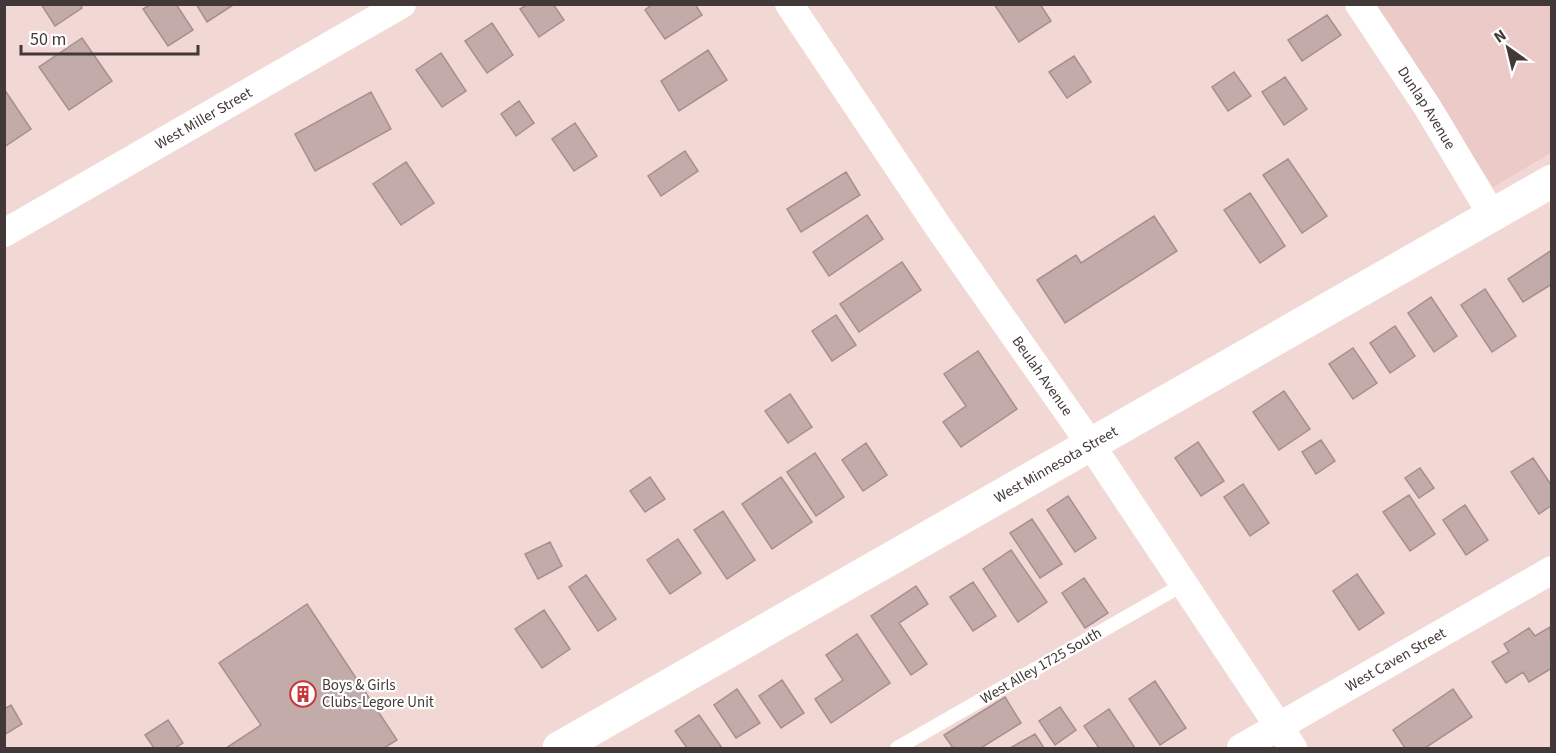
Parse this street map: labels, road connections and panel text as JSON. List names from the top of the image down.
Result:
{
  "streets": {
    "street": [
      "Dunlap Avenue",
      "West Miller Street",
      "Beulah Avenue",
      "West Minnesota Street",
      "West Caven Street"
    ],
    "lane": ["West Alley 1725 South"]
  },
  "crossings": [
    ["Dunlap Avenue", "West Minnesota Street"],
    ["Beulah Avenue", "West Minnesota Street"],
    ["Beulah Avenue", "West Caven Street"],
    ["Beulah Avenue", "West Alley 1725 South"]
  ],
  "places": {
    "building": ["Boys & Girls Clubs-Legore Unit"]
  },
  "scale_bar": "50 m",
  "north": "top left"
}
